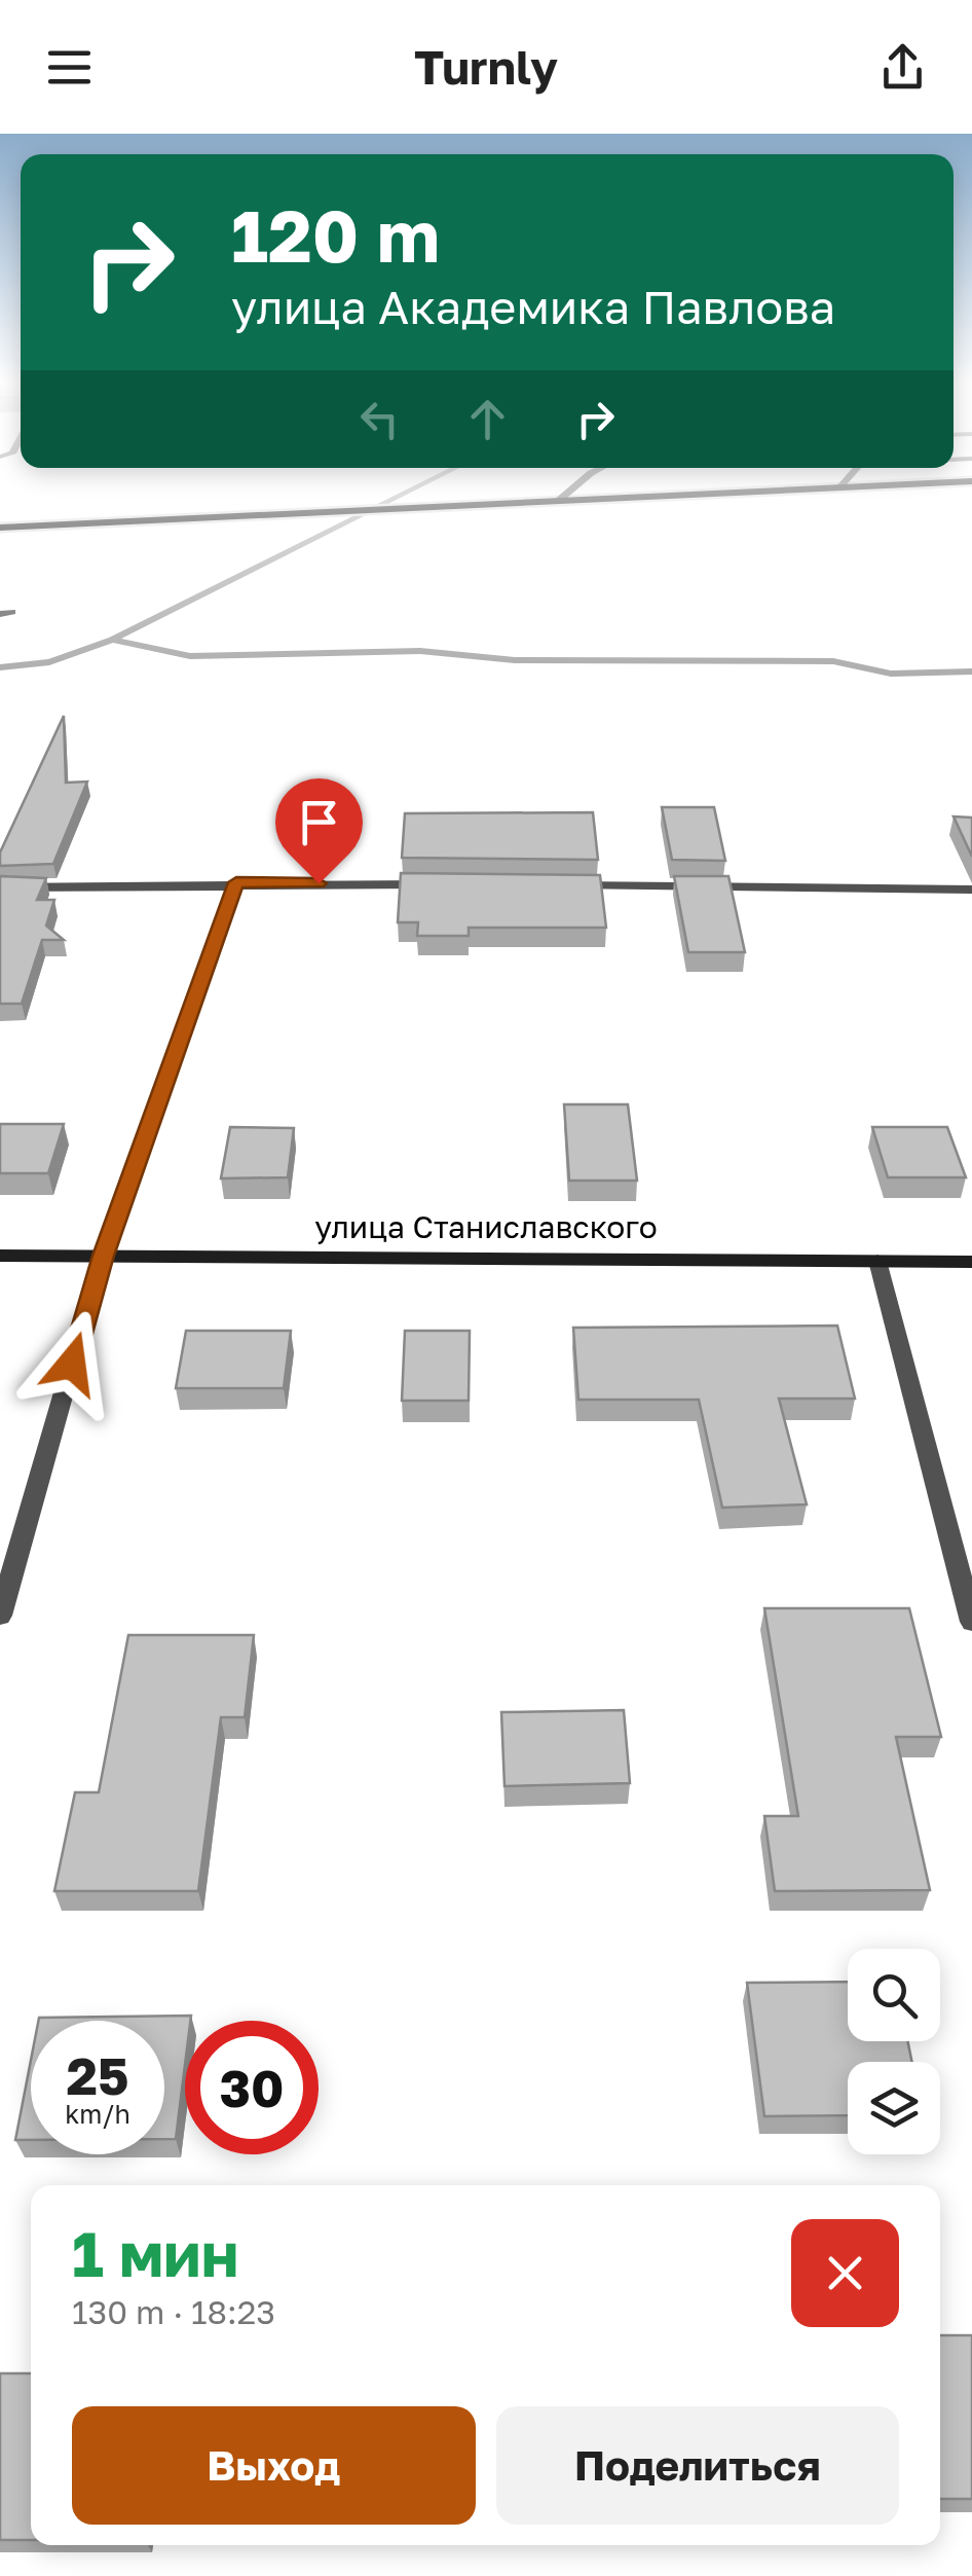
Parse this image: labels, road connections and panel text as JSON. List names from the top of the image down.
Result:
{
  "streets": {
    "street": ["улица Станиславского"]
  },
  "page": {
    "header": "Turnly",
    "turn": ["120 m", "улица Академика Павлова"],
    "speed": "25 km/h",
    "limit": "30",
    "heading": ["1 мин", "130 m · 18:23"],
    "buttons": ["Выход", "Поделиться"]
  }
}
